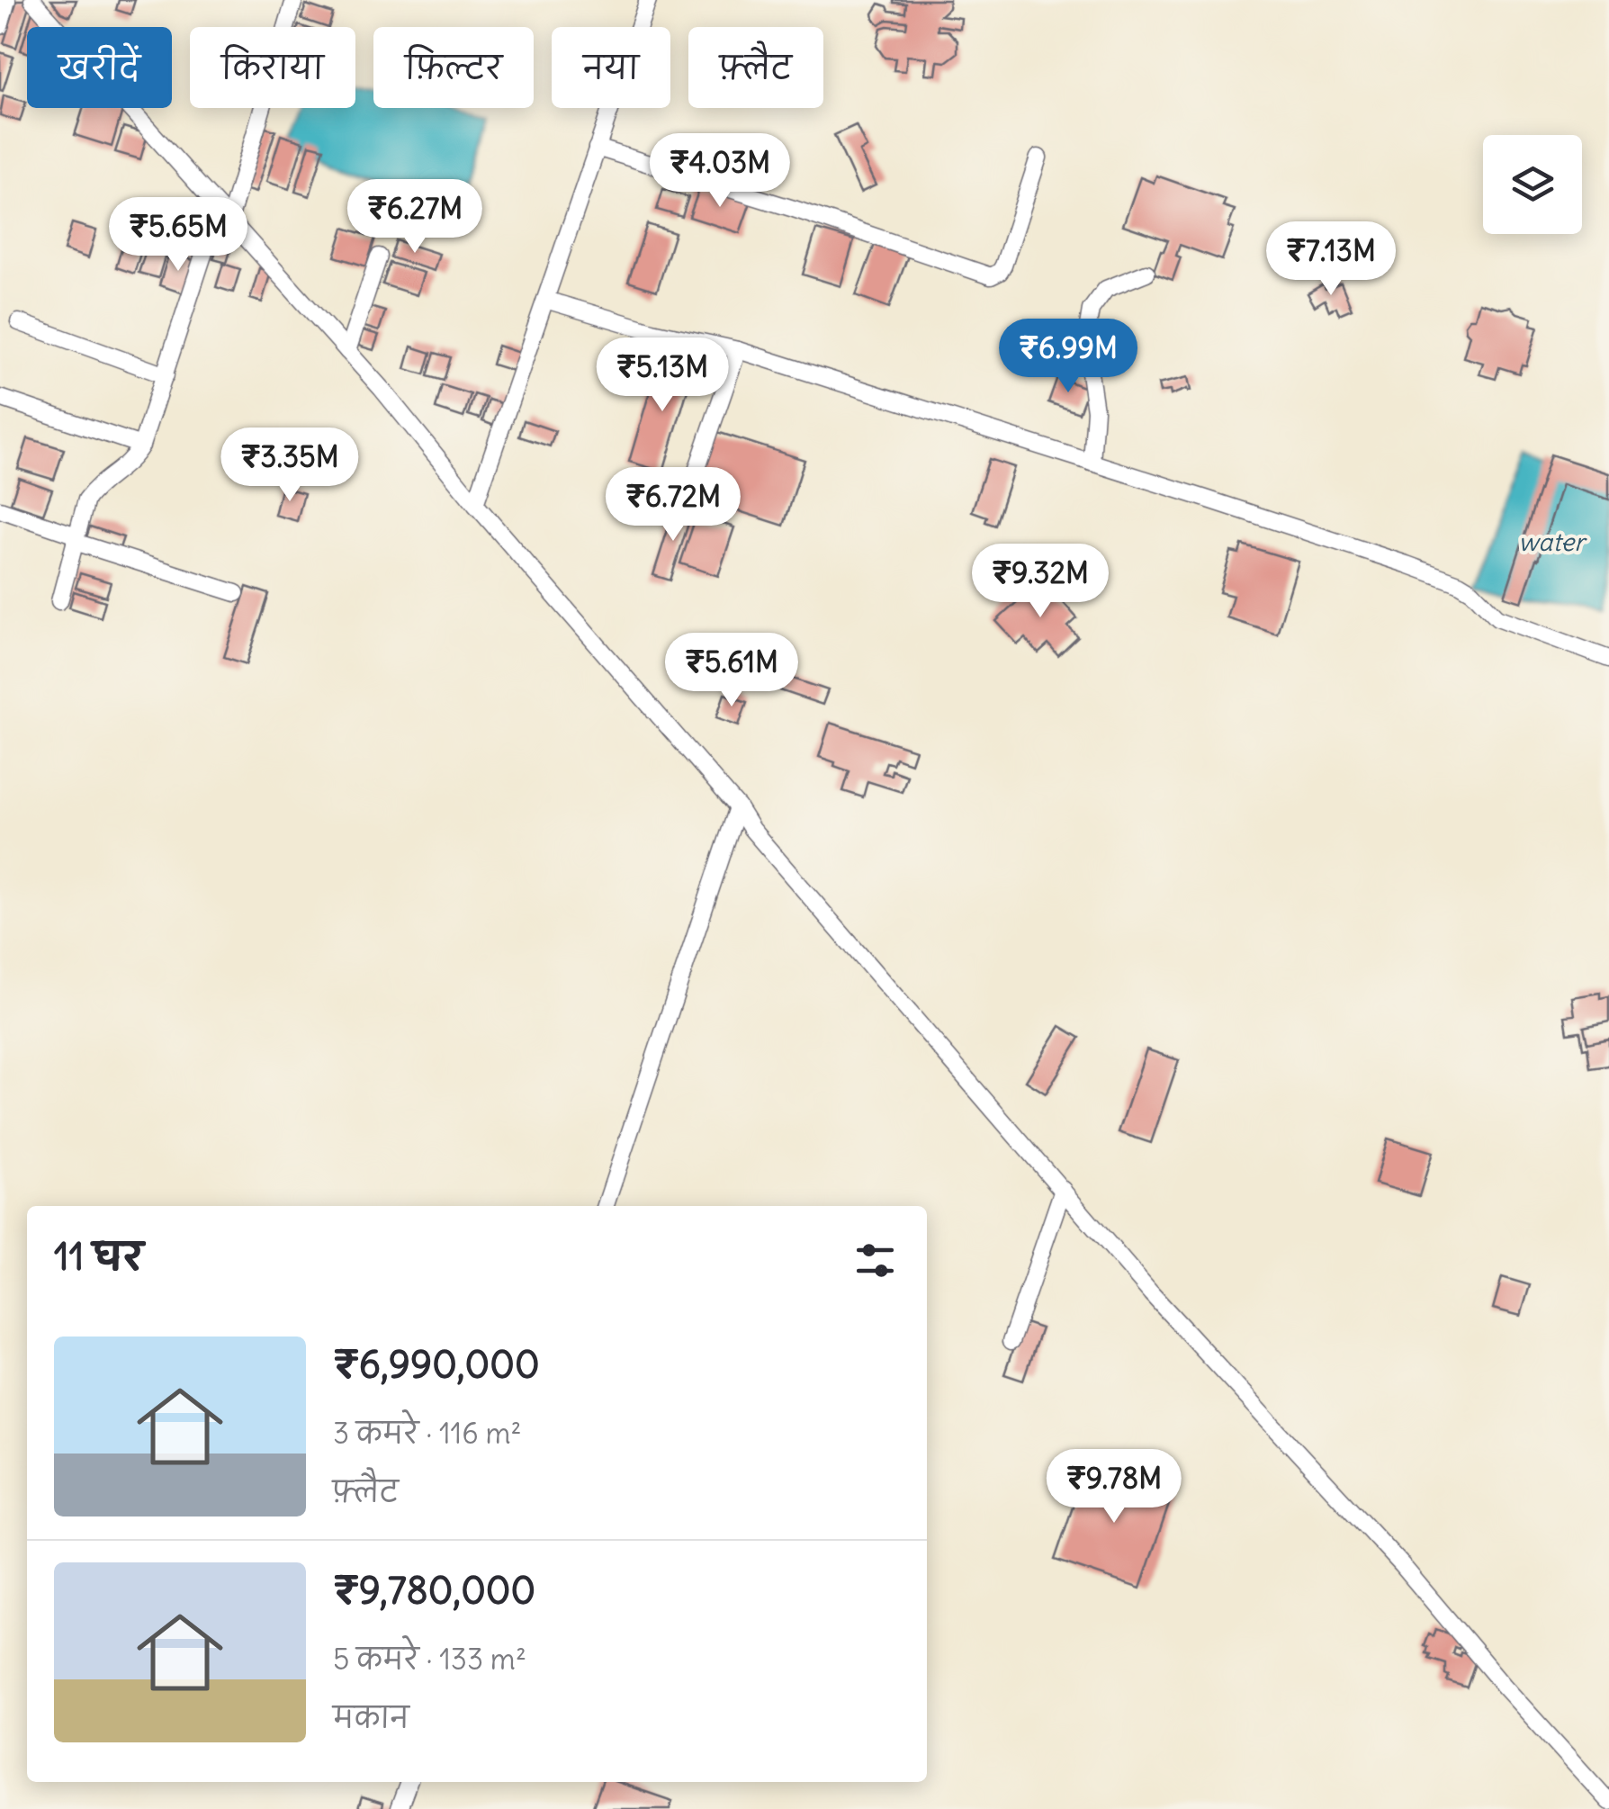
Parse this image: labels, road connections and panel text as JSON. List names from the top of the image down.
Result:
{
  "water": ["water"],
  "page": {
    "chip": [
      "खरीदें",
      "किराया",
      "फ़िल्टर",
      "नया",
      "फ़्लैट"
    ],
    "price": [
      "₹4.03M",
      "₹6.27M",
      "₹5.65M",
      "₹7.13M",
      "₹6.99M",
      "₹5.13M",
      "₹3.35M",
      "₹6.72M",
      "₹9.32M",
      "₹5.61M",
      "₹9.78M"
    ],
    "heading": "11 घर",
    "list": [
      {
        "name": "₹6,990,000",
        "note": "3 कमरे · 116 m² · फ़्लैट"
      },
      {
        "name": "₹9,780,000",
        "note": "5 कमरे · 133 m² · मकान"
      }
    ]
  }
}
